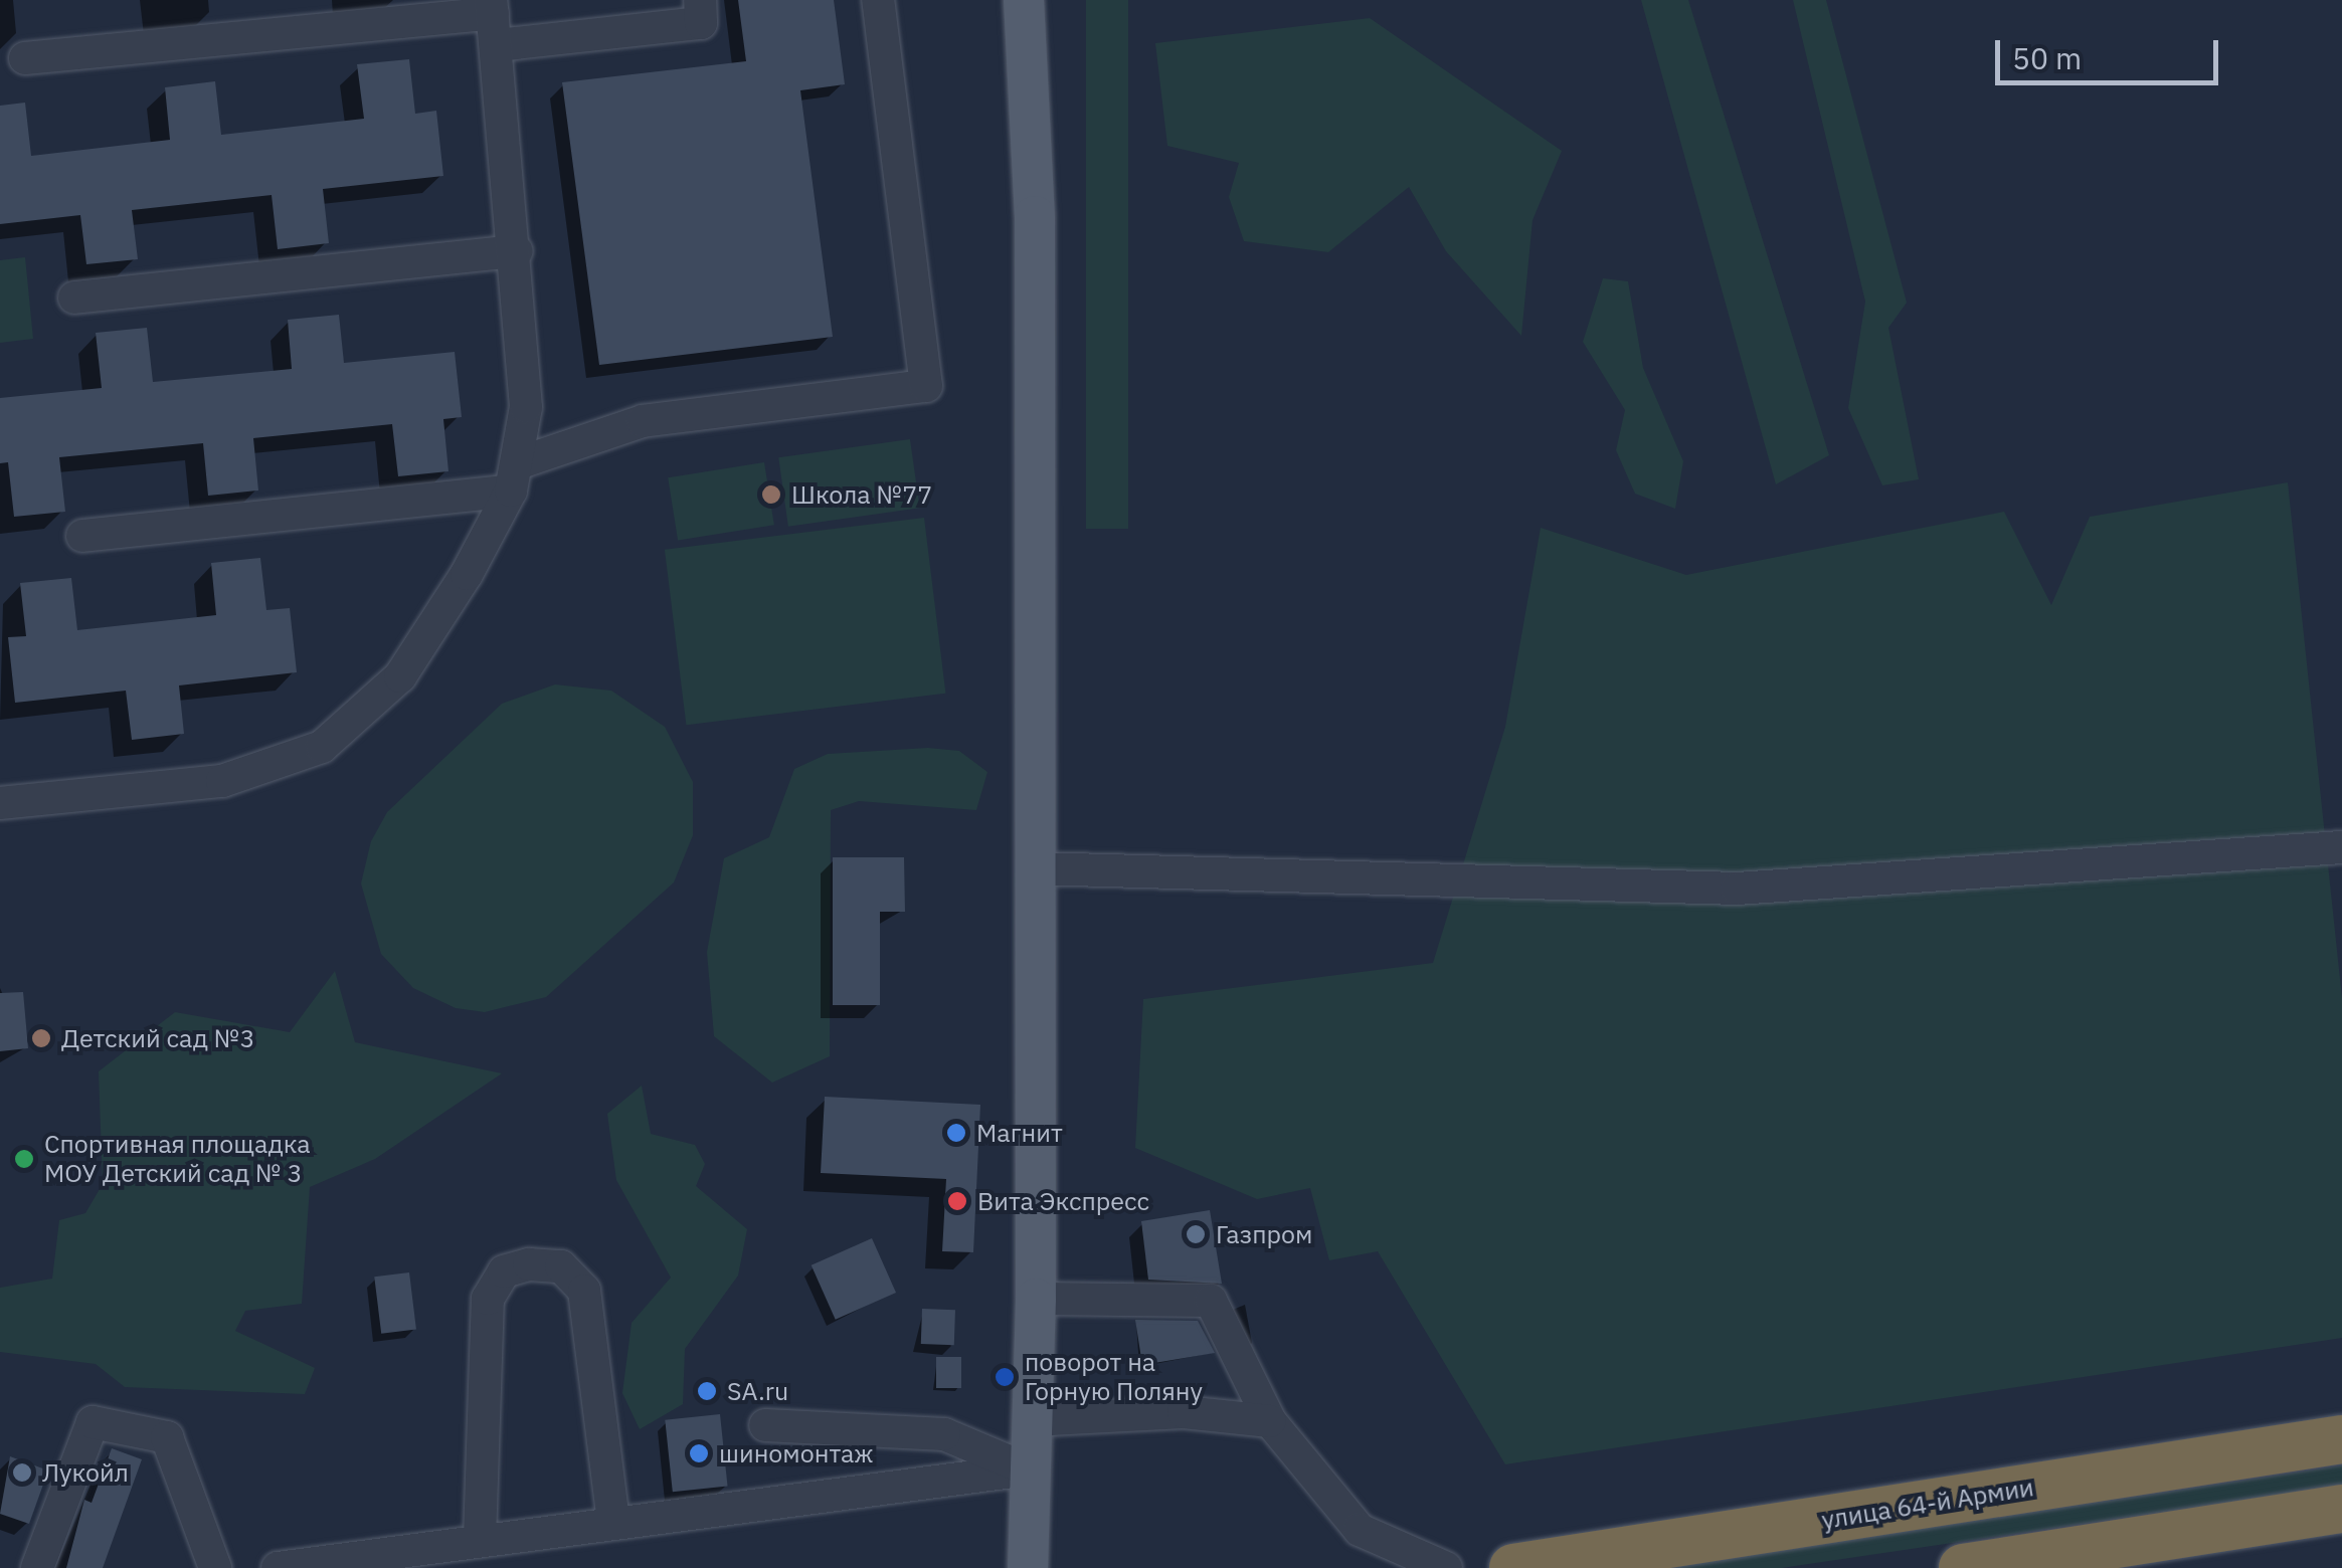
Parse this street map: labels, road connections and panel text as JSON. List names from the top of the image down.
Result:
{
  "streets": {
    "highway": ["улица 64-й Армии"]
  },
  "places": [
    "Школа №77",
    "Детский сад №3",
    "Магнит",
    "Спортивная площадка МОУ Детский сад № 3",
    "Вита Экспресс",
    "Газпром",
    "поворот на Горную Поляну",
    "SA.ru",
    "шиномонтаж",
    "Лукойл"
  ],
  "scale_bar": "50 m"
}
